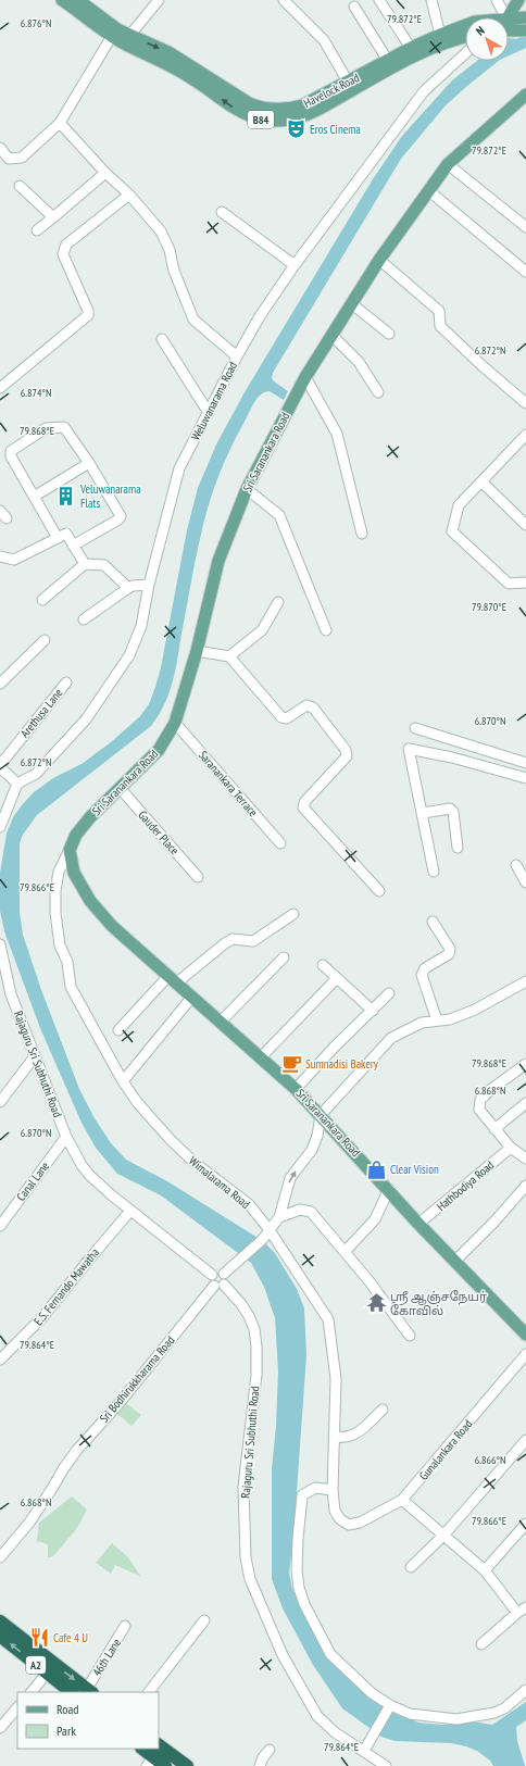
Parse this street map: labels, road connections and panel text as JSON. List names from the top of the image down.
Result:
{
  "streets": {
    "highway": ["A2"],
    "main road": ["Havelock Road", "B84", "Sri Saranankara Road"],
    "street": [
      "Weluwanarama Road",
      "Arethusa Lane",
      "Saranankara Terrace",
      "Gauder Place",
      "Rajaguru Sri Subhuthi Road",
      "Canal Lane",
      "Wimalarama Road",
      "Hathbodiya Road",
      "E.S. Fernando Mawatha",
      "Sri Bodhirukkharama Road",
      "Gunalankara Road",
      "46th Lane"
    ]
  },
  "crossings": [
    ["Sri Saranankara Road", "Saranankara Terrace"],
    ["Sri Saranankara Road", "Gauder Place"],
    ["Sri Saranankara Road", "Wimalarama Road"],
    ["Sri Saranankara Road", "Hathbodiya Road"],
    ["Rajaguru Sri Subhuthi Road", "Canal Lane"],
    ["Rajaguru Sri Subhuthi Road", "E.S. Fernando Mawatha"],
    ["Rajaguru Sri Subhuthi Road", "Sri Bodhirukkharama Road"],
    ["Wimalarama Road", "Gunalankara Road"],
    ["46th Lane", "A2"]
  ],
  "places": {
    "theatre": ["Eros Cinema"],
    "building": ["Veluwanarama Flats"],
    "cafe": ["Sumnadisi Bakery"],
    "shop": ["Clear Vision"],
    "temple": ["ஸ்ரீ ஆஞ்சநேயர் கோவில்"],
    "restaurant": ["Cafe 4 U"]
  },
  "legend": ["Road", "Park"],
  "north": "top left",
  "coordinates": [
    "79.872°E",
    "6.876°N",
    "6.872°N",
    "6.874°N",
    "79.868°E",
    "79.870°E",
    "6.870°N",
    "79.866°E",
    "6.868°N",
    "79.864°E",
    "6.866°N"
  ]
}
